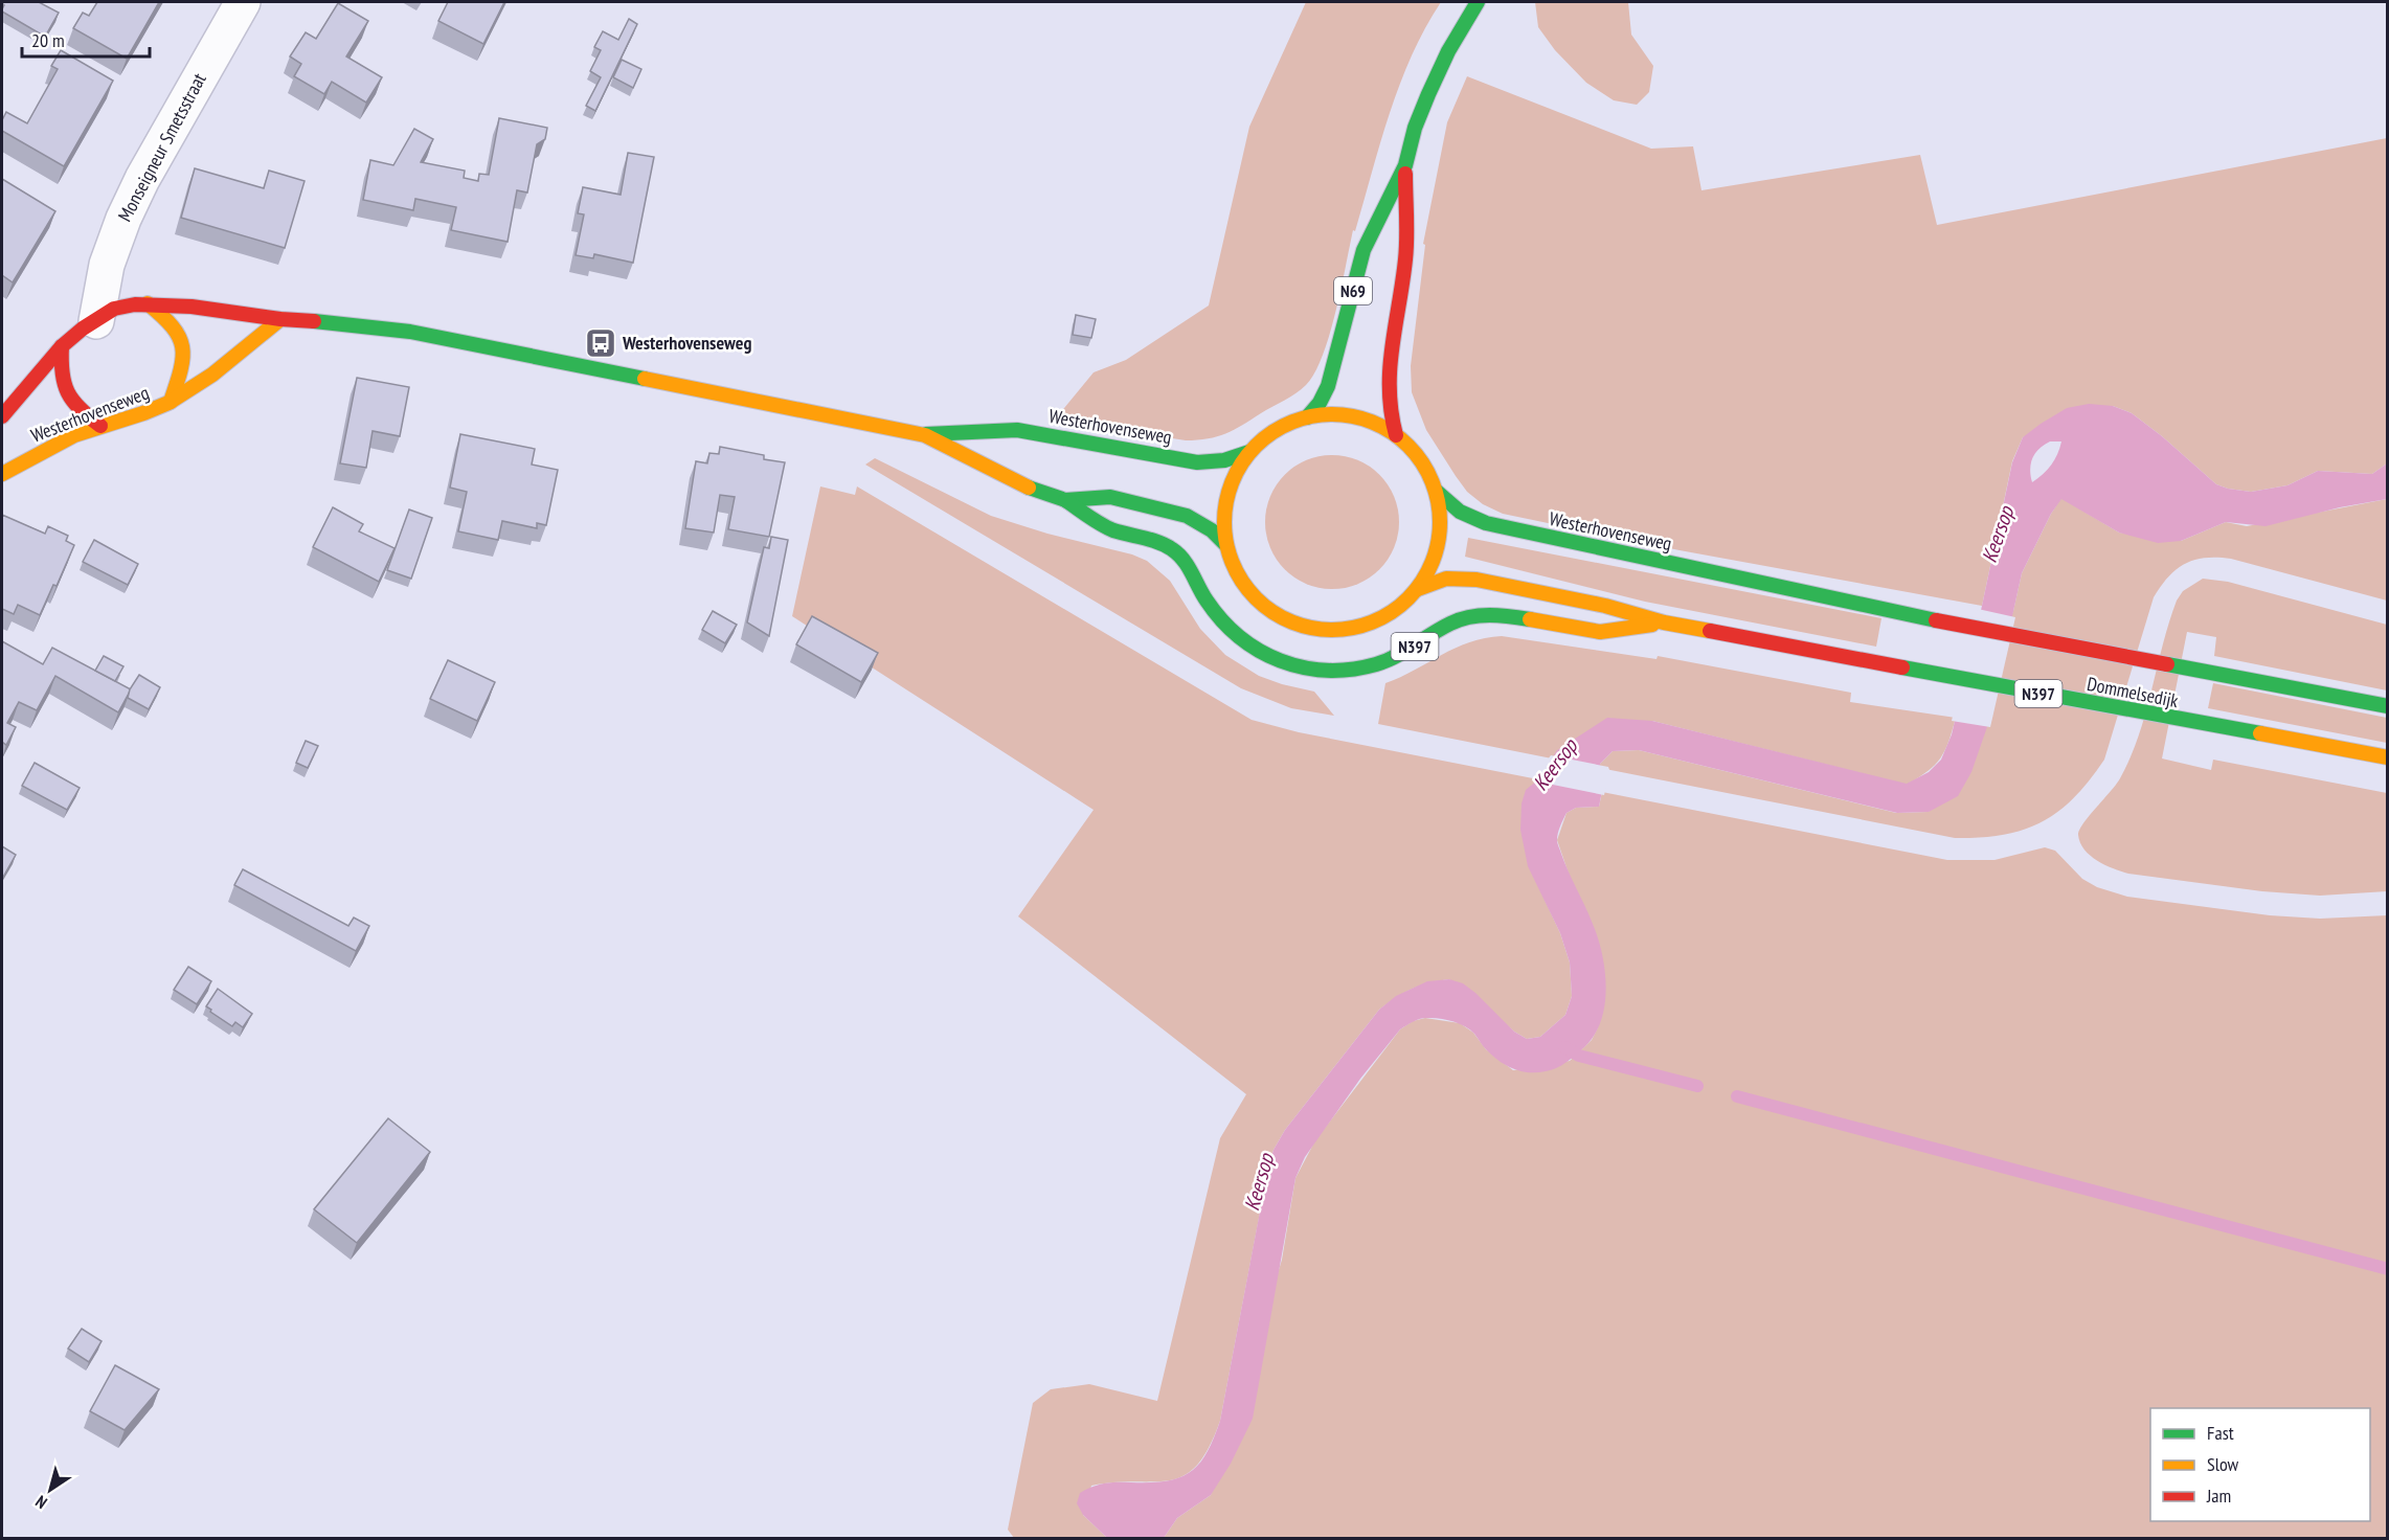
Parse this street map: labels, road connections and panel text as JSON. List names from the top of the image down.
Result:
{
  "streets": {
    "main road": [
      "N69",
      "Westerhovenseweg",
      "N397",
      "Dommelsedijk"
    ],
    "street": ["Monseigneur Smetsstraat"]
  },
  "crossings": [
    ["Monseigneur Smetsstraat", "Westerhovenseweg"],
    ["N69", "Westerhovenseweg"],
    ["N69", "N397"],
    ["Westerhovenseweg", "N397"],
    ["Westerhovenseweg", "Dommelsedijk"],
    ["N397", "Dommelsedijk"]
  ],
  "water": ["Keersop"],
  "places": {
    "bus stop": ["Westerhovenseweg"]
  },
  "legend": ["Fast", "Slow", "Jam"],
  "scale_bar": "20 m",
  "north": "bottom left"
}
